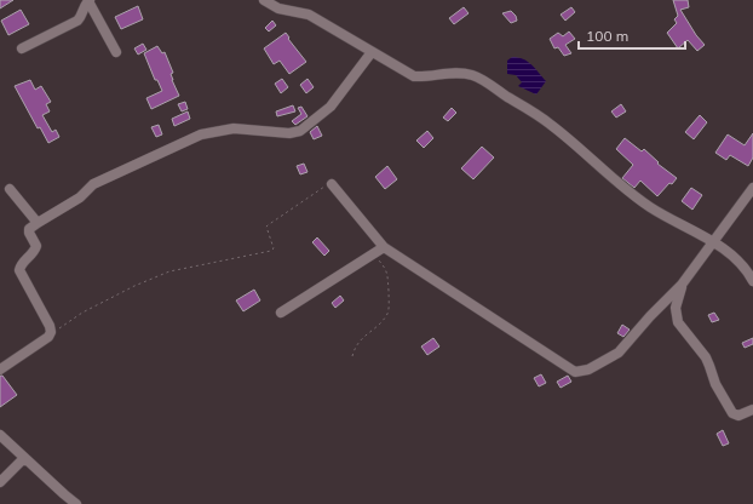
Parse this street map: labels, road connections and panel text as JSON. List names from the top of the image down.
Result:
{
  "scale_bar": "100 m"
}
